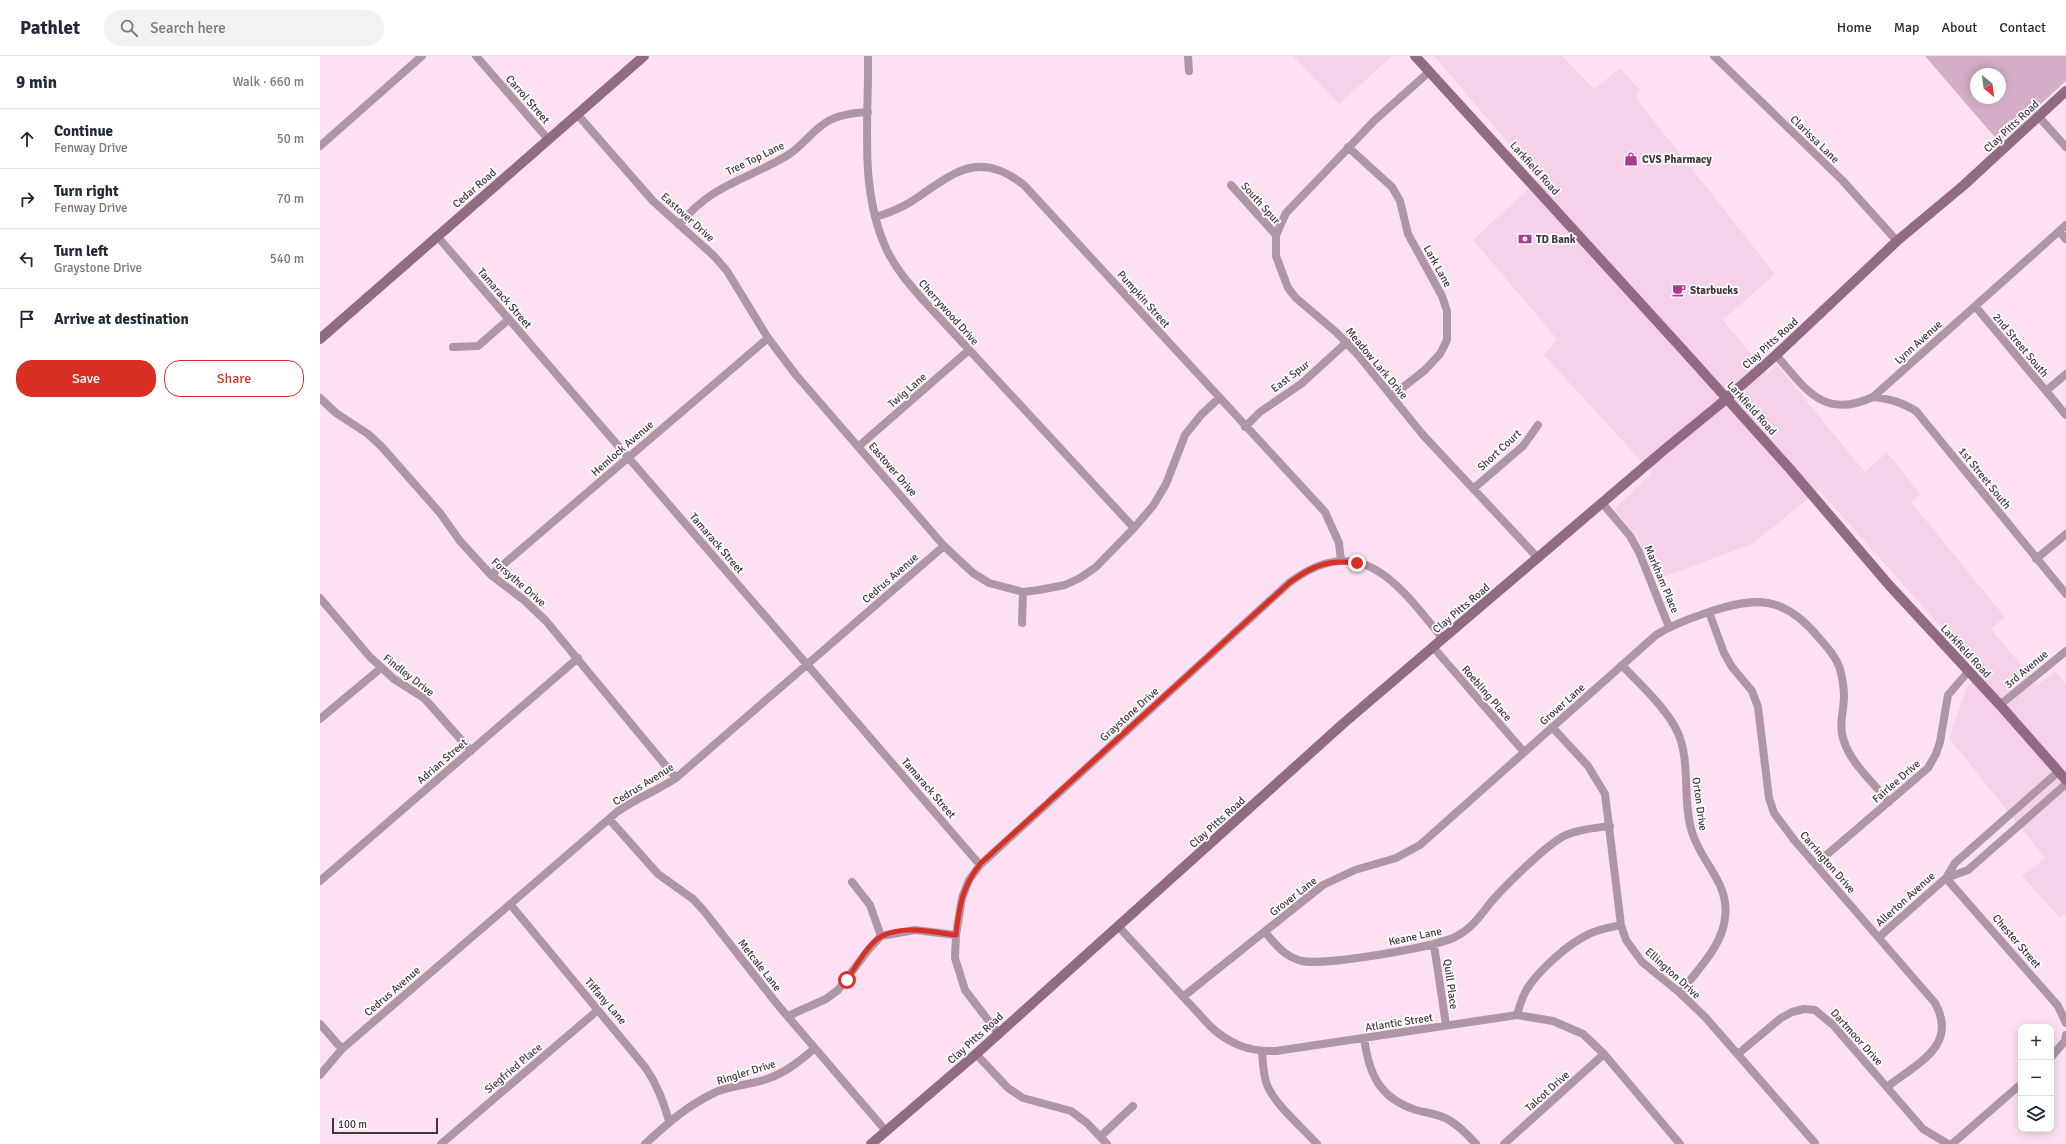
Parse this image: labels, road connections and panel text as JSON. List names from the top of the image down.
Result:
{
  "streets": {
    "street": [
      "Carrol Street",
      "Clay Pitts Road",
      "Clarissa Lane",
      "Tree Top Lane",
      "Larkfield Road",
      "Cedar Road",
      "South Spur",
      "Eastover Drive",
      "Lark Lane",
      "Tamarack Street",
      "Pumpkin Street",
      "Cherrywood Drive",
      "Lynn Avenue",
      "2nd Street South",
      "Meadow Lark Drive",
      "East Spur",
      "Twig Lane",
      "Hemlock Avenue",
      "Short Court",
      "1st Street South",
      "Cedrus Avenue",
      "Markham Place",
      "Forsythe Drive",
      "3rd Avenue",
      "Findley Drive",
      "Roebling Place",
      "Grover Lane",
      "Graystone Drive",
      "Adrian Street",
      "Fairlee Drive",
      "Orton Drive",
      "Carrington Drive",
      "Allerton Avenue",
      "Keane Lane",
      "Chester Street",
      "Metcale Lane",
      "Ellington Drive",
      "Quill Place",
      "Tiffany Lane",
      "Atlantic Street",
      "Dartmoor Drive",
      "Siegfried Place",
      "Ringler Drive",
      "Talcot Drive"
    ]
  },
  "crossings": [
    ["Carrol Street", "Cedar Road"],
    ["Clay Pitts Road", "Clarissa Lane"],
    ["Clay Pitts Road", "Larkfield Road"],
    ["Clay Pitts Road", "Lynn Avenue"],
    ["Clay Pitts Road", "Meadow Lark Drive"],
    ["Clay Pitts Road", "Markham Place"],
    ["Clay Pitts Road", "Roebling Place"],
    ["Clay Pitts Road", "Graystone Drive"],
    ["Clay Pitts Road", "Metcale Lane"],
    ["Clay Pitts Road", "Atlantic Street"],
    ["Tree Top Lane", "Eastover Drive"],
    ["Tree Top Lane", "Cherrywood Drive"],
    ["Larkfield Road", "Meadow Lark Drive"],
    ["Larkfield Road", "3rd Avenue"],
    ["Larkfield Road", "Fairlee Drive"],
    ["Larkfield Road", "Allerton Avenue"],
    ["Cedar Road", "Eastover Drive"],
    ["Cedar Road", "Tamarack Street"],
    ["South Spur", "Meadow Lark Drive"],
    ["Eastover Drive", "Pumpkin Street"],
    ["Eastover Drive", "Cherrywood Drive"],
    ["Eastover Drive", "Twig Lane"],
    ["Eastover Drive", "Hemlock Avenue"],
    ["Eastover Drive", "Cedrus Avenue"],
    ["Lark Lane", "Meadow Lark Drive"],
    ["Tamarack Street", "Hemlock Avenue"],
    ["Tamarack Street", "Cedrus Avenue"],
    ["Tamarack Street", "Graystone Drive"],
    ["Pumpkin Street", "Cherrywood Drive"],
    ["Pumpkin Street", "East Spur"],
    ["Pumpkin Street", "Graystone Drive"],
    ["Cherrywood Drive", "Twig Lane"],
    ["Lynn Avenue", "2nd Street South"],
    ["Lynn Avenue", "1st Street South"],
    ["Meadow Lark Drive", "East Spur"],
    ["Meadow Lark Drive", "Short Court"],
    ["Hemlock Avenue", "Forsythe Drive"],
    ["Cedrus Avenue", "Forsythe Drive"],
    ["Cedrus Avenue", "Metcale Lane"],
    ["Cedrus Avenue", "Tiffany Lane"],
    ["Markham Place", "Grover Lane"],
    ["Forsythe Drive", "Adrian Street"],
    ["Findley Drive", "Adrian Street"],
    ["Roebling Place", "Grover Lane"],
    ["Grover Lane", "Fairlee Drive"],
    ["Grover Lane", "Orton Drive"],
    ["Grover Lane", "Carrington Drive"],
    ["Grover Lane", "Keane Lane"],
    ["Grover Lane", "Ellington Drive"],
    ["Grover Lane", "Atlantic Street"],
    ["Fairlee Drive", "Carrington Drive"],
    ["Orton Drive", "Ellington Drive"],
    ["Carrington Drive", "Allerton Avenue"],
    ["Carrington Drive", "Dartmoor Drive"],
    ["Allerton Avenue", "Chester Street"],
    ["Keane Lane", "Ellington Drive"],
    ["Keane Lane", "Quill Place"],
    ["Metcale Lane", "Ringler Drive"],
    ["Ellington Drive", "Dartmoor Drive"],
    ["Quill Place", "Atlantic Street"],
    ["Tiffany Lane", "Siegfried Place"],
    ["Tiffany Lane", "Ringler Drive"],
    ["Atlantic Street", "Talcot Drive"]
  ],
  "places": {
    "shop": ["CVS Pharmacy"],
    "bank": ["TD Bank"],
    "cafe": ["Starbucks"]
  },
  "scale_bar": "100 m",
  "north": "bottom right",
  "page": {
    "header": "Pathlet",
    "search": "Search here",
    "nav": [
      "Home",
      "Map",
      "About",
      "Contact"
    ],
    "heading": ["9 min", "Walk · 660 m"],
    "list": [
      ["Continue", "Fenway Drive", "50 m"],
      ["Turn right", "Fenway Drive", "70 m"],
      ["Turn left", "Graystone Drive", "540 m"],
      "Arrive at destination"
    ],
    "buttons": ["Save", "Share"],
    "map_buttons": ["+", "−"],
    "scale": "100 m"
  }
}
